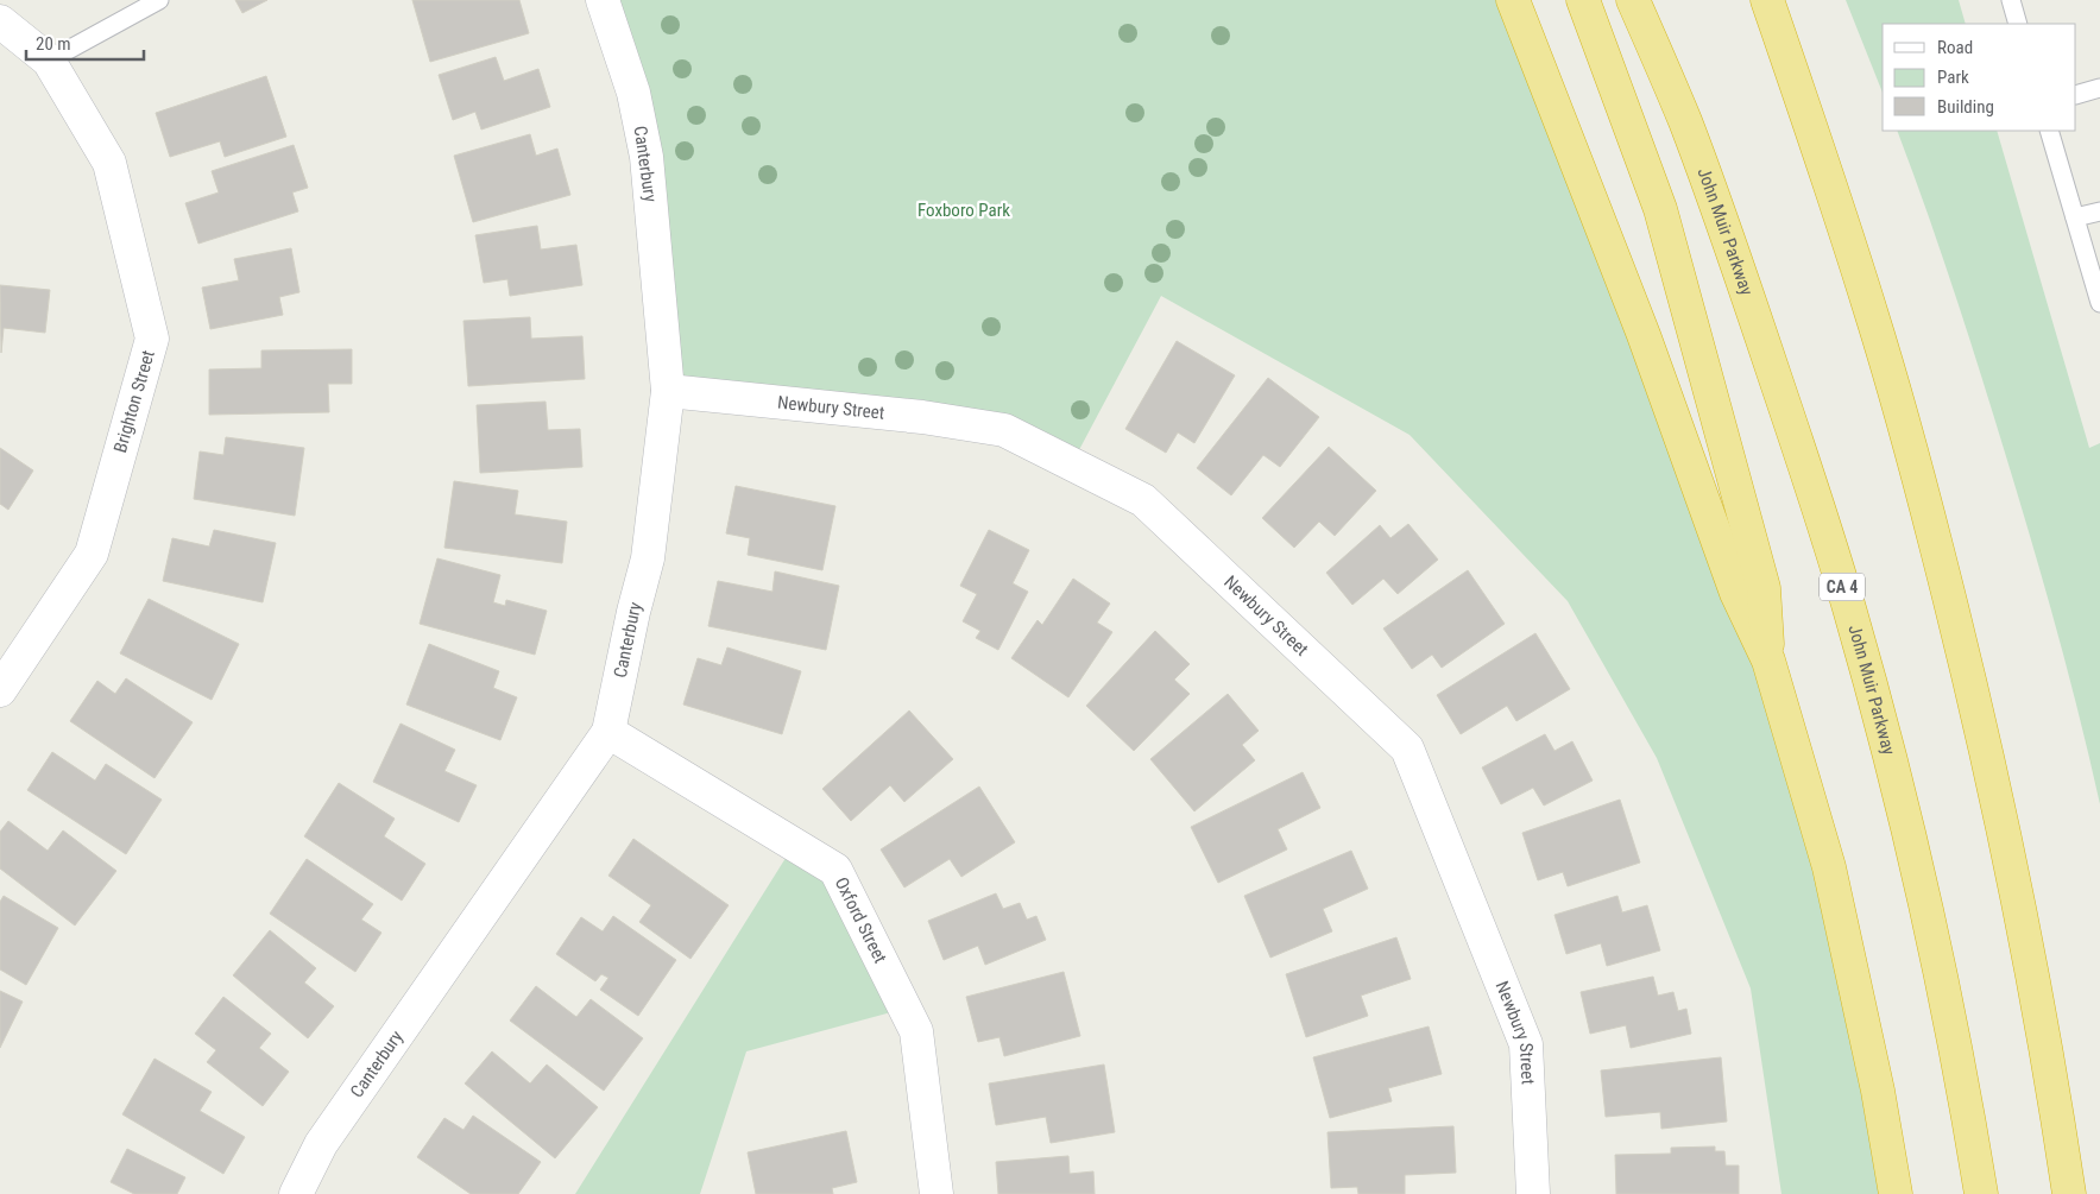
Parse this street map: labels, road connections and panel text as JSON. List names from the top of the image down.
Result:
{
  "streets": {
    "highway": ["John Muir Parkway", "CA 4"],
    "street": [
      "Canterbury",
      "Brighton Street",
      "Newbury Street",
      "Oxford Street"
    ]
  },
  "crossings": [
    ["Canterbury", "Newbury Street"],
    ["Canterbury", "Oxford Street"]
  ],
  "parks": ["Foxboro Park"],
  "legend": ["Road", "Park", "Building"],
  "scale_bar": "20 m"
}
